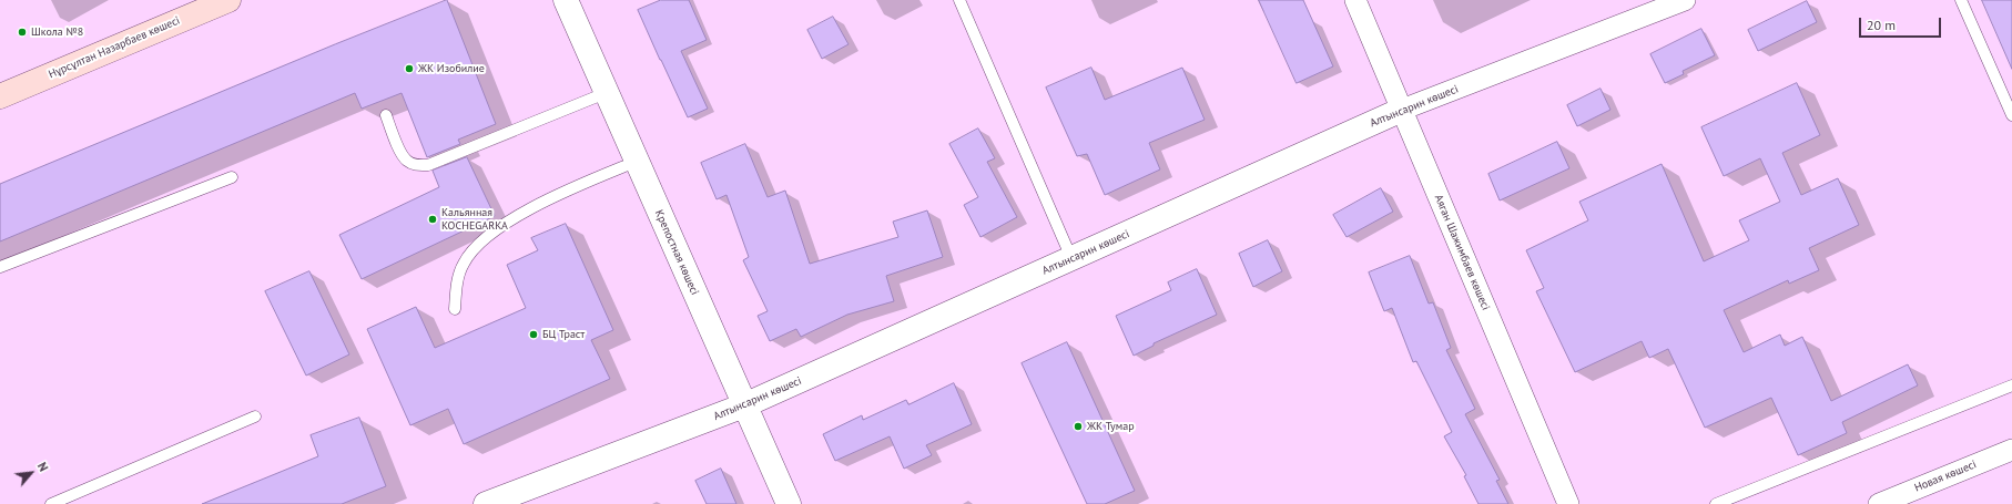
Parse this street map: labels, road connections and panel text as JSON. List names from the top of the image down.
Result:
{
  "streets": {
    "main road": ["Нұрсұлтан Назарбаев көшесі"],
    "street": [
      "Алтынсарин көшесі",
      "Крепостная көшесі",
      "Аяган Шажимбаев көшесі",
      "Новая көшесі"
    ]
  },
  "crossings": [
    ["Алтынсарин көшесі", "Крепостная көшесі"],
    ["Алтынсарин көшесі", "Аяган Шажимбаев көшесі"]
  ],
  "places": [
    "Школа №8",
    "ЖК Изобилие",
    "Кальянная KOCHEGARKA",
    "БЦ Траст",
    "ЖК Тумар"
  ],
  "scale_bar": "20 m",
  "north": "top right"
}
